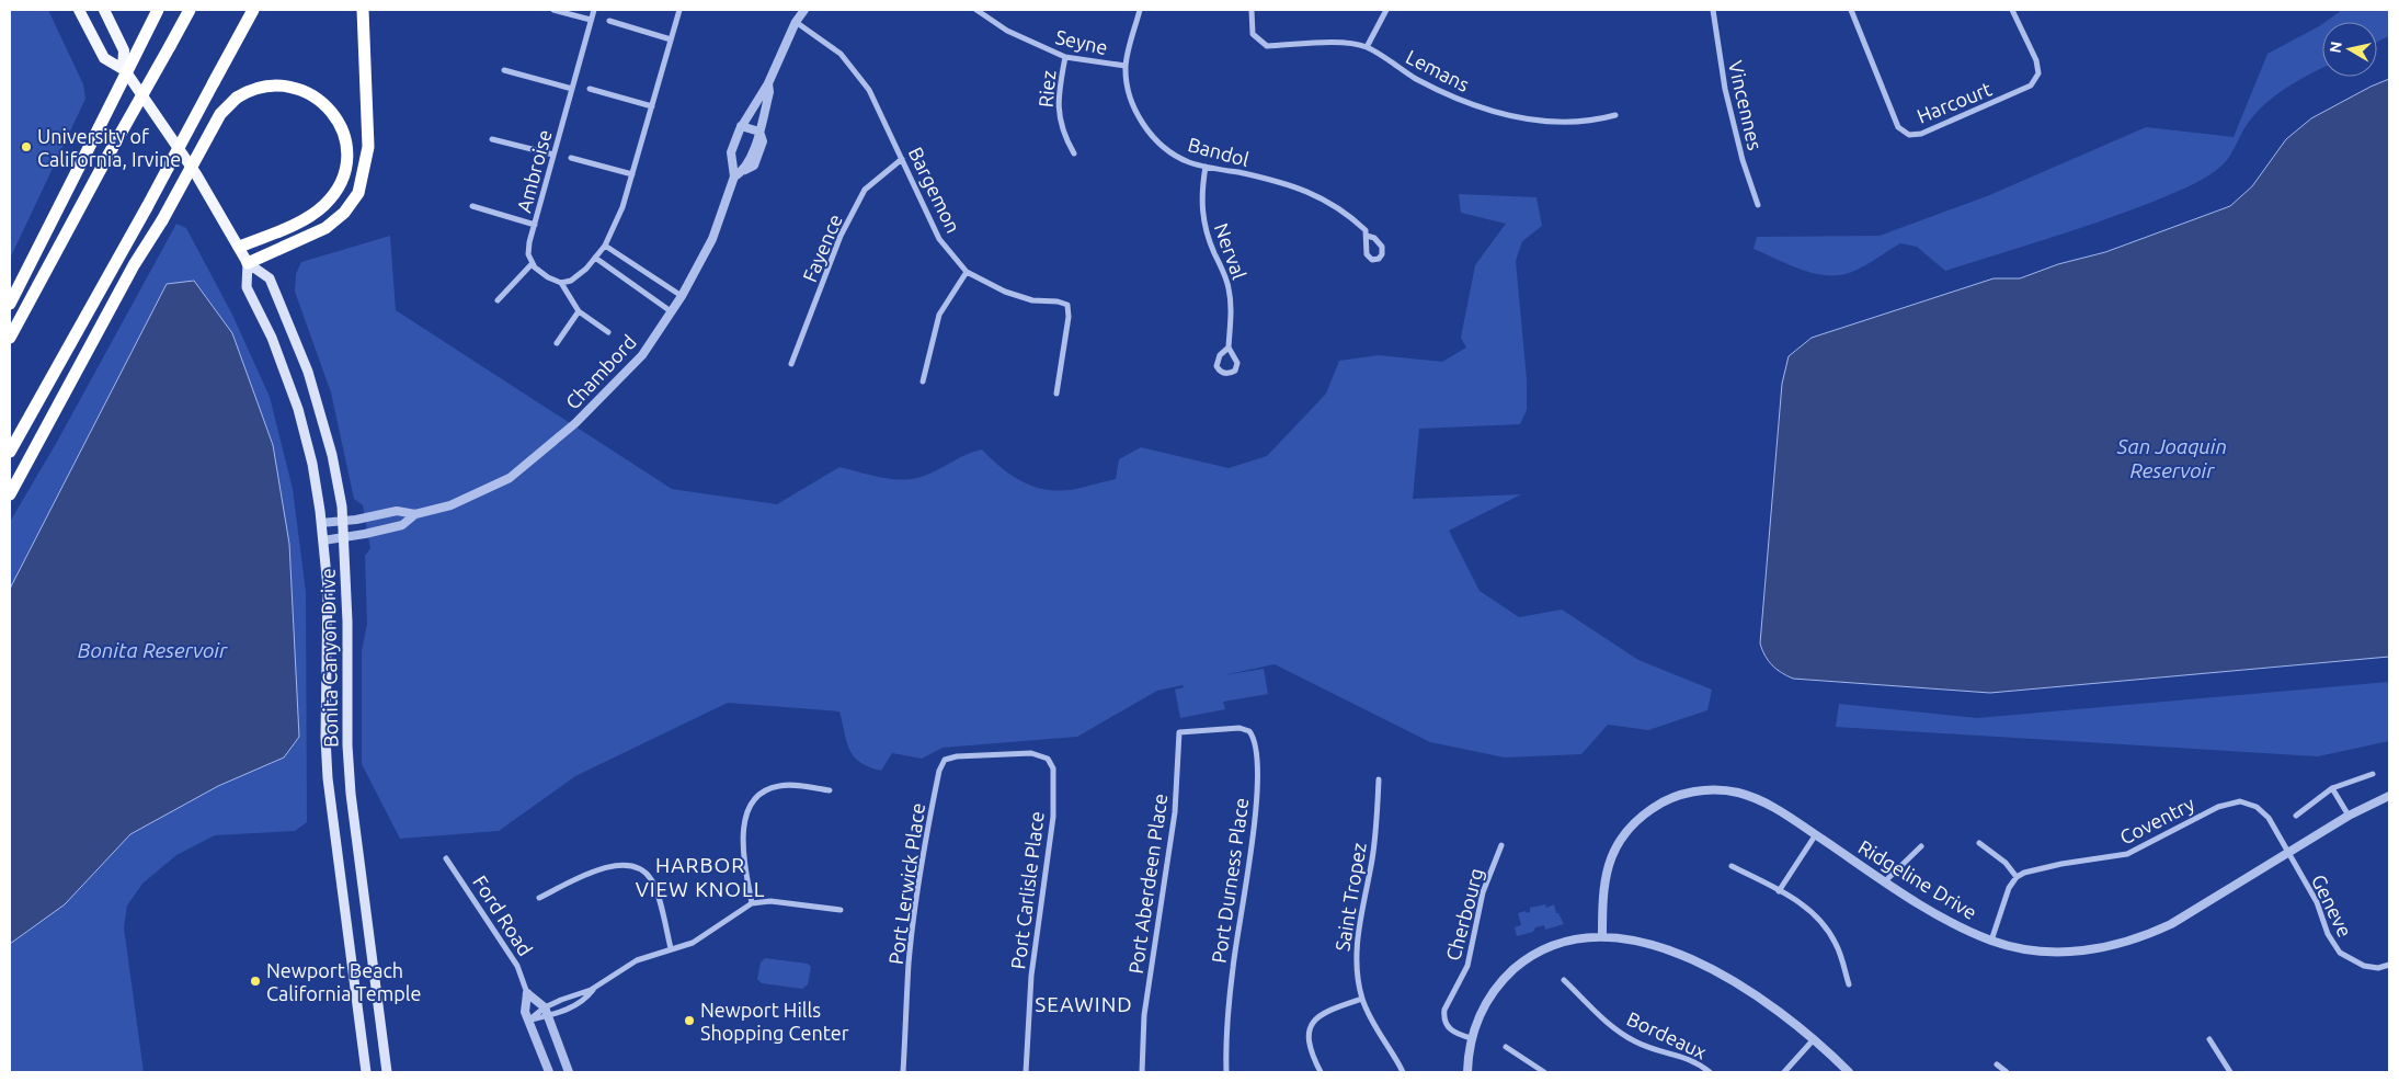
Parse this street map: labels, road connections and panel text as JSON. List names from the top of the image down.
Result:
{
  "streets": {
    "main road": ["Bonita Canyon Drive"],
    "street": [
      "Seyne",
      "Lemans",
      "Riez",
      "Harcourt",
      "Vincennes",
      "Bandol",
      "Ambroise",
      "Bargemon",
      "Fayence",
      "Nerval",
      "Chambord",
      "Coventry",
      "Ridgeline Drive",
      "Port Durness Place",
      "Port Lerwick Place",
      "Port Aberdeen Place",
      "Port Carlisle Place",
      "Saint Tropez",
      "Geneve",
      "Cherbourg",
      "Ford Road",
      "Bordeaux"
    ]
  },
  "crossings": [
    ["Seyne", "Riez"],
    ["Seyne", "Bandol"],
    ["Bandol", "Nerval"],
    ["Bargemon", "Fayence"],
    ["Bargemon", "Chambord"],
    ["Chambord", "Bonita Canyon Drive"],
    ["Coventry", "Ridgeline Drive"],
    ["Coventry", "Geneve"],
    ["Ridgeline Drive", "Geneve"],
    ["Port Durness Place", "Port Aberdeen Place"],
    ["Port Lerwick Place", "Port Carlisle Place"]
  ],
  "districts": ["HARBOR VIEW KNOLL", "SEAWIND"],
  "water": ["San Joaquin Reservoir", "Bonita Reservoir"],
  "places": ["University of California, Irvine", "Newport Beach California Temple", "Newport Hills Shopping Center"],
  "north": "left"
}
